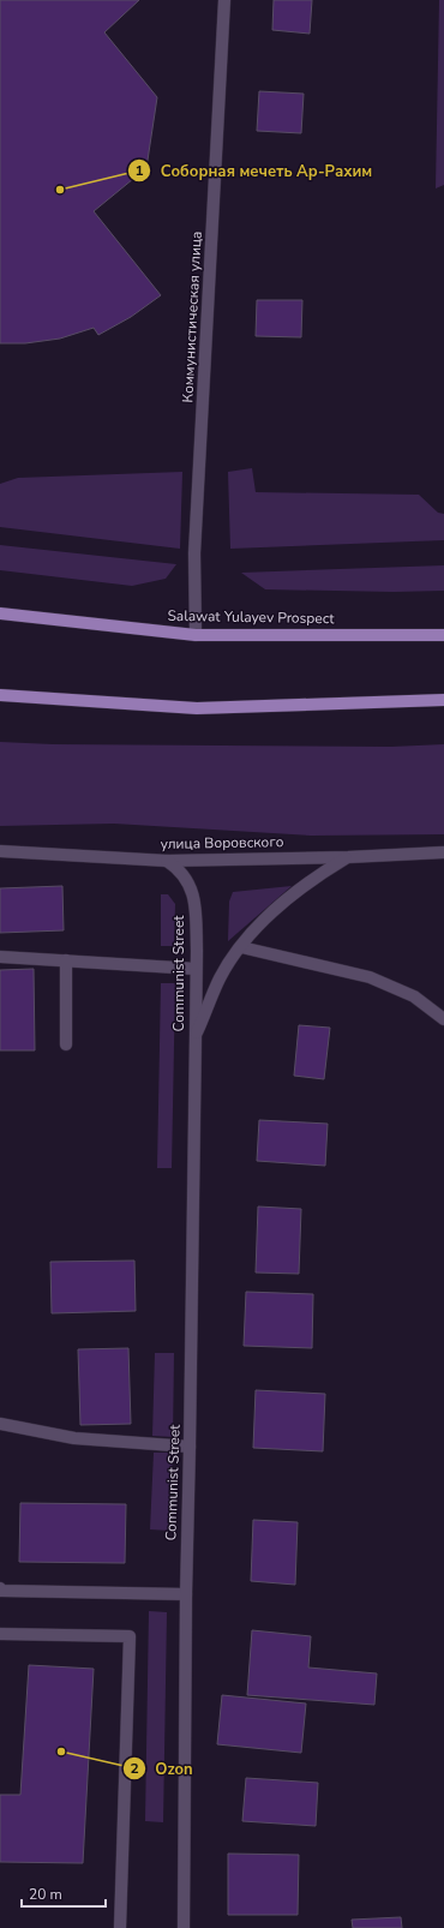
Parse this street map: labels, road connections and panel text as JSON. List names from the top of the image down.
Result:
{
  "streets": {
    "main road": ["Salawat Yulayev Prospect"],
    "street": ["Коммунистическая улица", "улица Воровского", "Communist Street"]
  },
  "crossings": [
    ["Коммунистическая улица", "Salawat Yulayev Prospect"],
    ["улица Воровского", "Communist Street"]
  ],
  "places": ["Соборная мечеть Ар-Рахим", "Ozon"],
  "scale_bar": "20 m"
}
